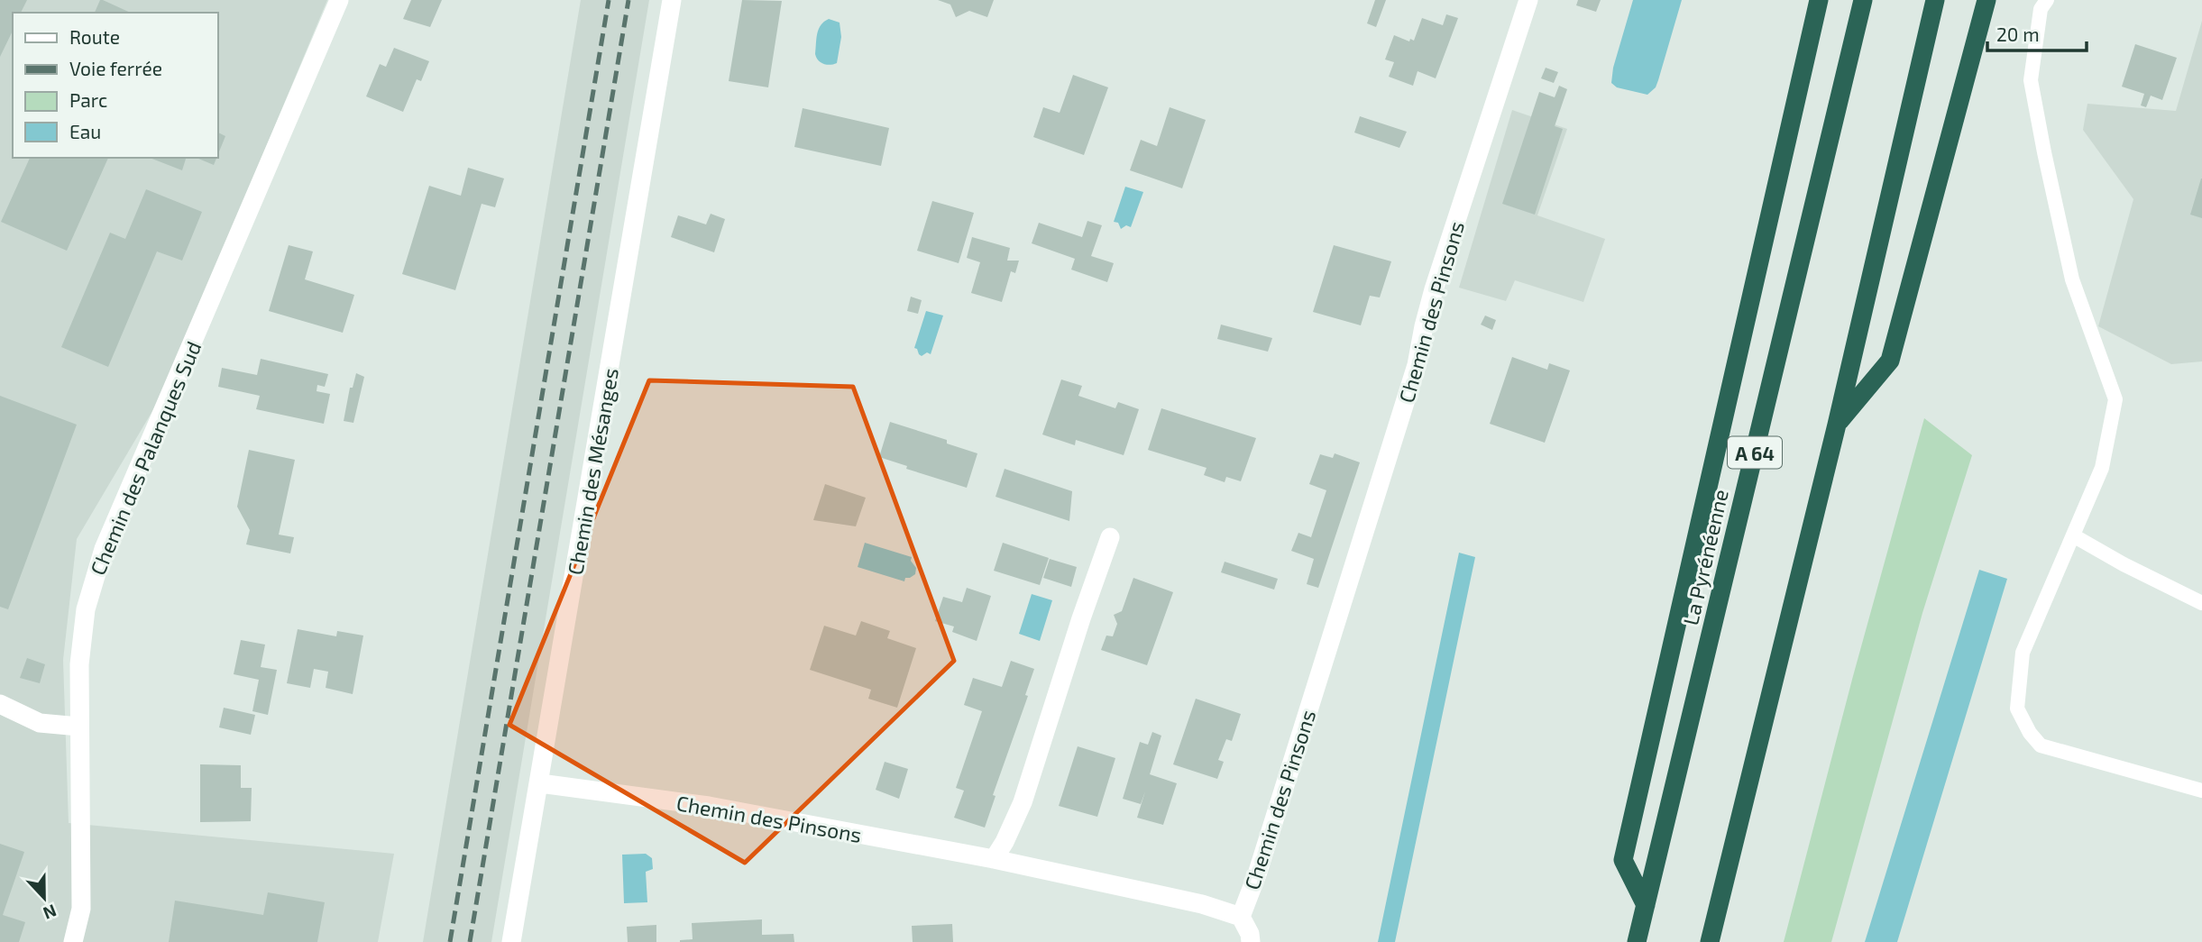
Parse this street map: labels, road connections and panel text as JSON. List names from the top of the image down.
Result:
{
  "streets": {
    "highway": ["A 64", "La Pyrénéenne"],
    "street": ["Chemin des Pinsons", "Chemin des Palanques Sud", "Chemin des Mésanges"]
  },
  "crossings": [
    ["Chemin des Pinsons", "Chemin des Mésanges"]
  ],
  "legend": [
    "Route",
    "Voie ferrée",
    "Parc",
    "Eau"
  ],
  "scale_bar": "20 m",
  "north": "bottom"
}
